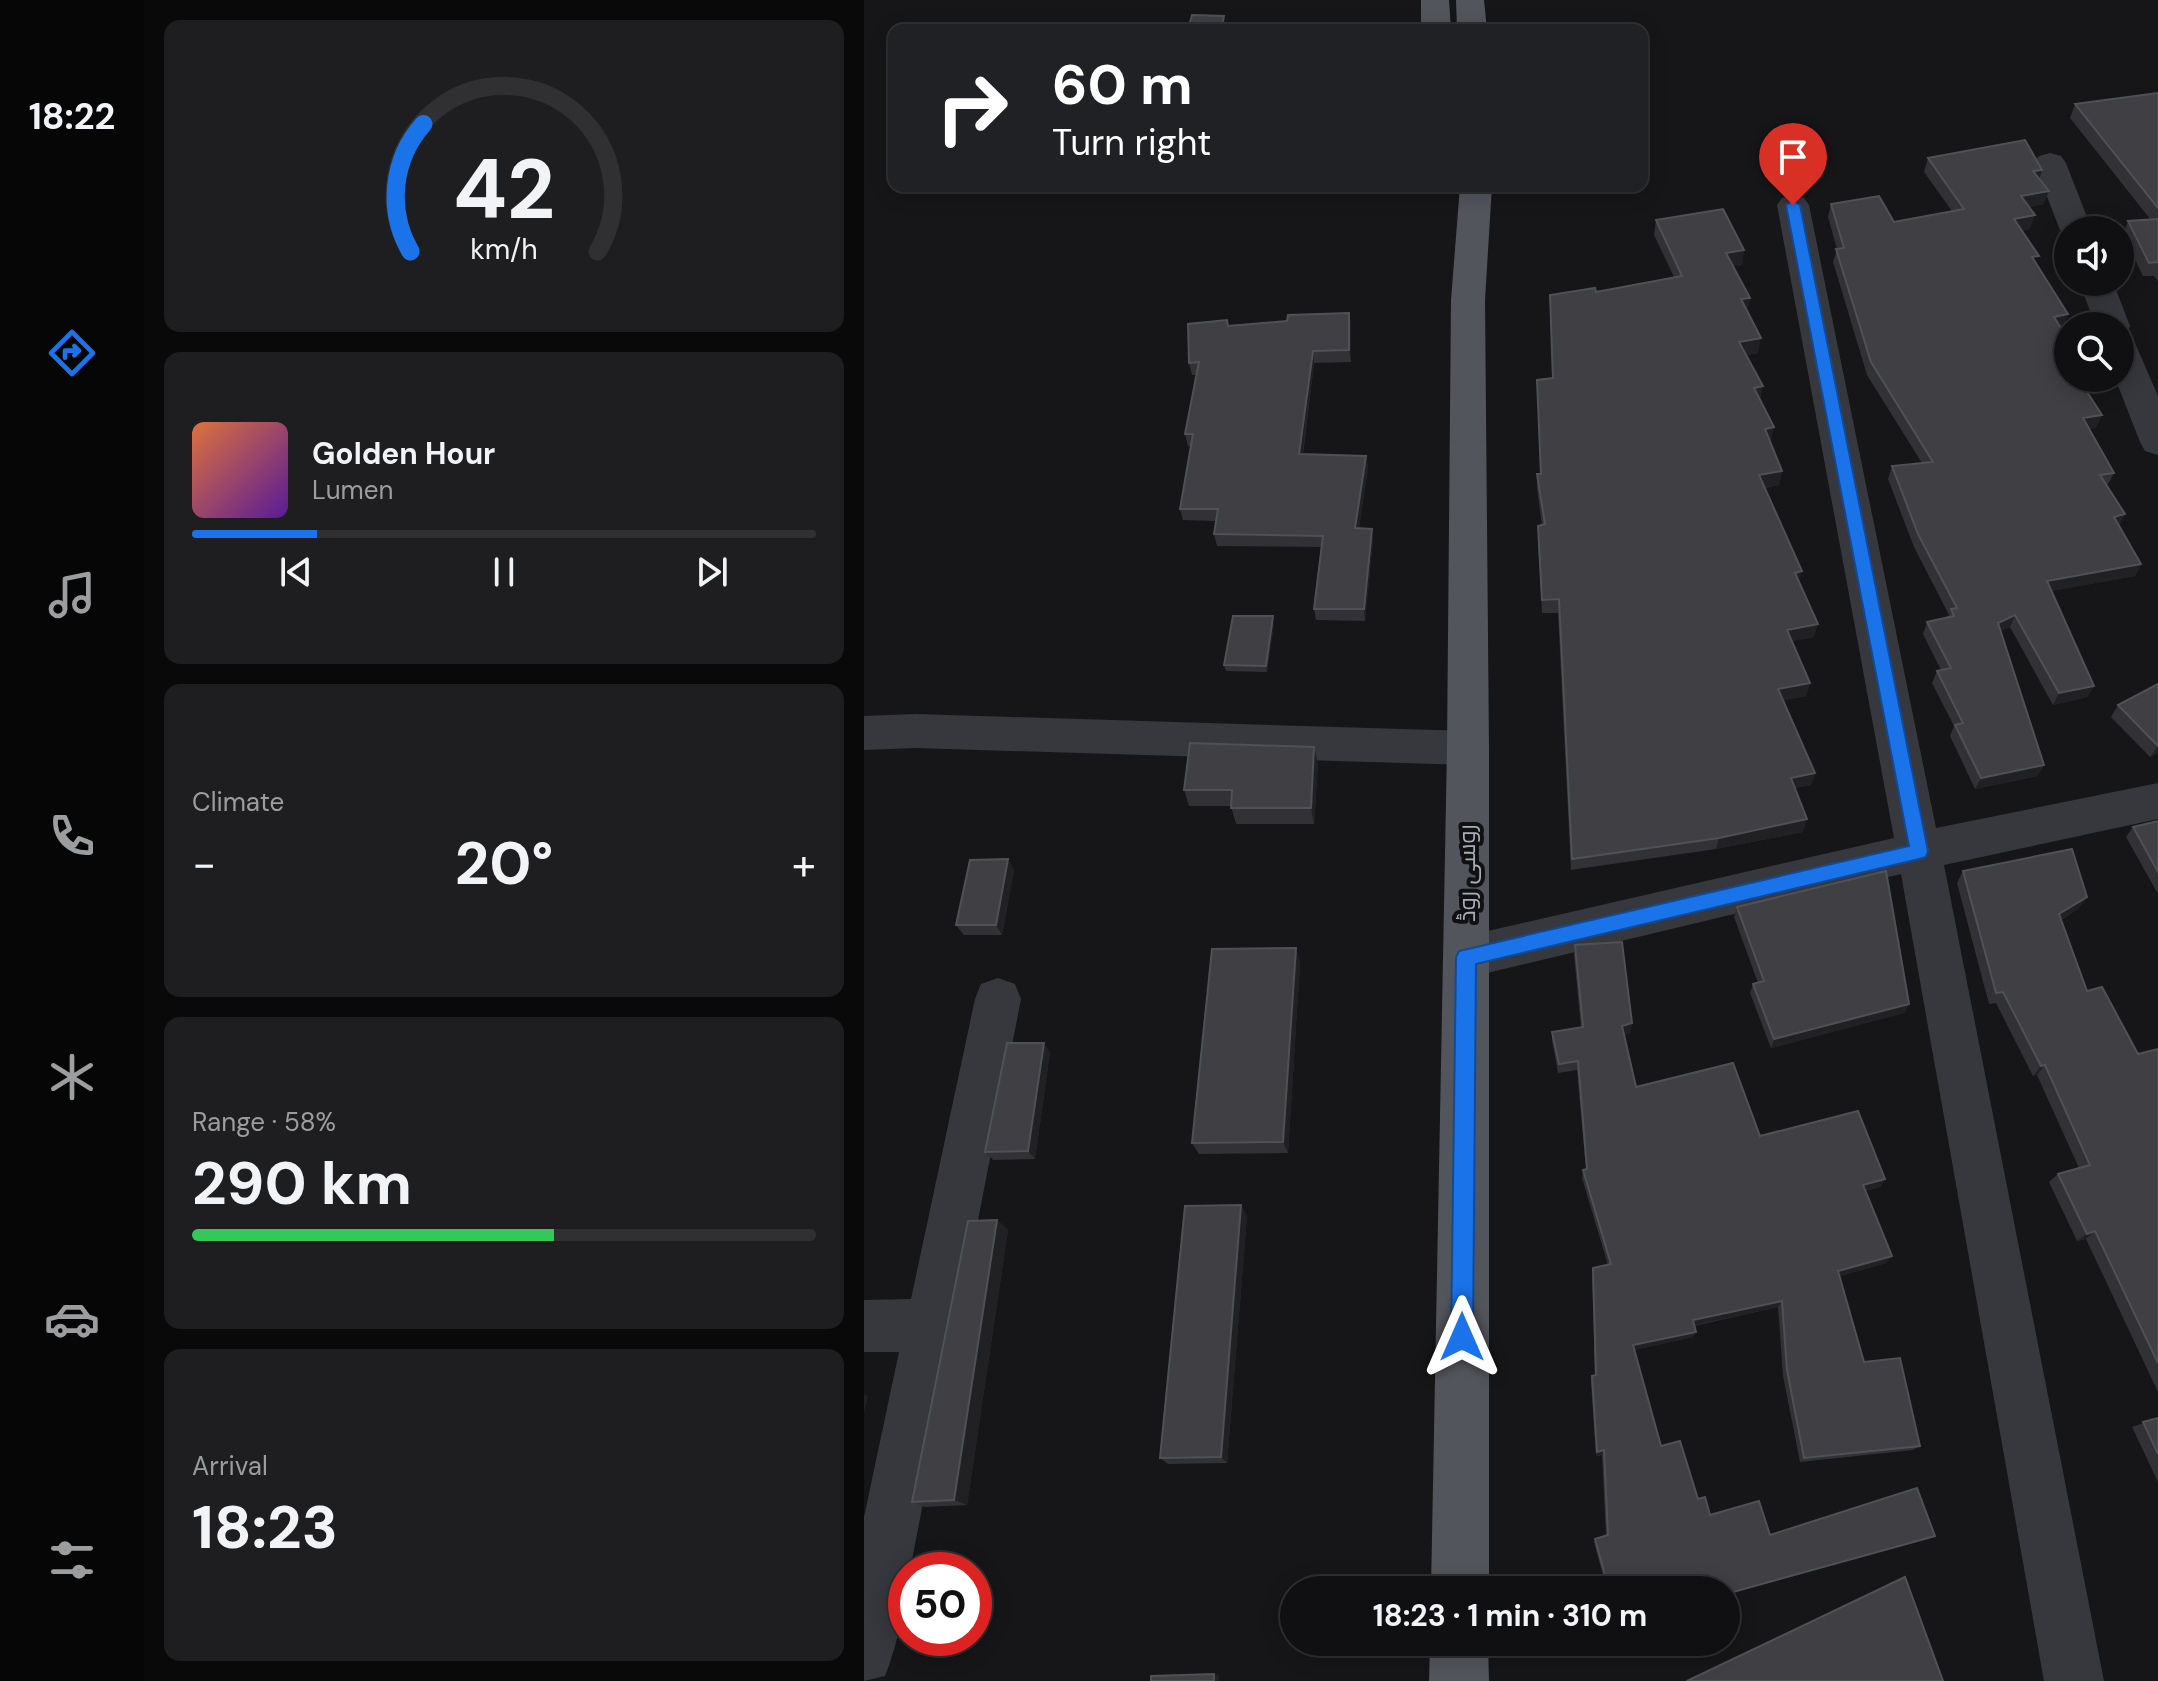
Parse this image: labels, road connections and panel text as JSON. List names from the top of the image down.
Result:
{
  "streets": {
    "main road": ["روسی روڈ"]
  },
  "page": {
    "tabs": "18:22",
    "turn": ["60 m", "Turn right"],
    "song": ["Golden Hour", "Lumen"],
    "tile": [
      "Climate",
      ["Range · 58%", "290 km"],
      ["Arrival", "18:23"]
    ],
    "heat": ["−", "20°", "+"],
    "limit": "50",
    "trip": "18:23 · 1 min · 310 m",
    "gauge": ["42", "km/h"]
  }
}
